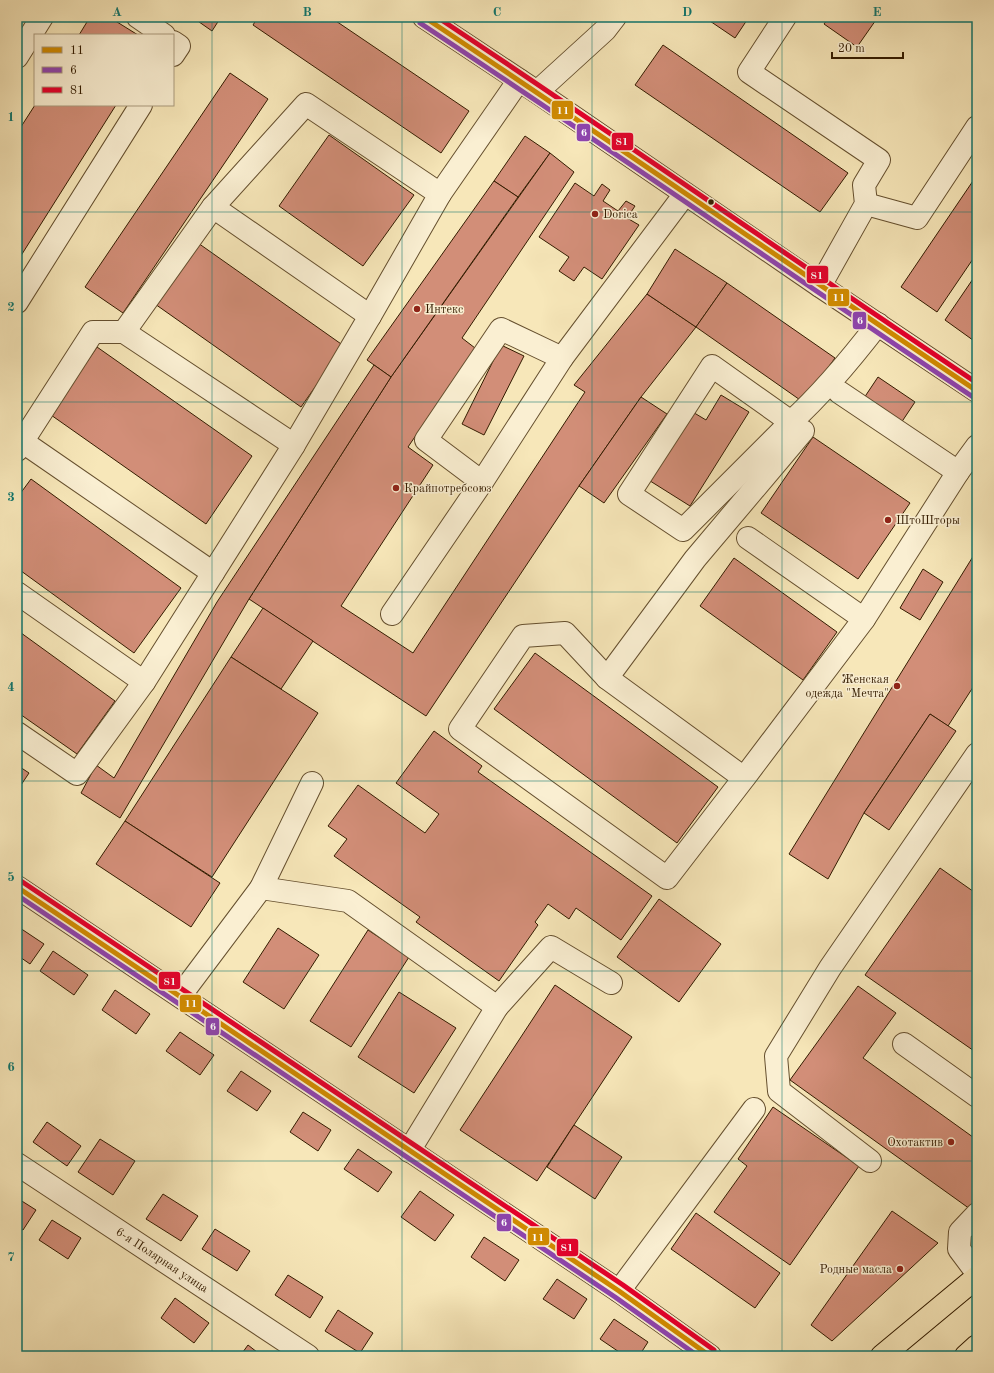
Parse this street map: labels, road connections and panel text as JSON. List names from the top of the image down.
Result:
{
  "streets": {
    "street": ["6-я Полярная улица"]
  },
  "places": [
    "Dorica",
    "Интекс",
    "Крайпотребсоюз",
    "ШтоШторы",
    "Женская одежда \"Мечта\"",
    "Охотактив",
    "Родные масла"
  ],
  "lines": ["transit line 11", "transit line 81", "transit line 6"],
  "legend": ["11", "6", "81"],
  "scale_bar": "20 m",
  "grid": {
    "columns": [
      "A",
      "B",
      "C",
      "D",
      "E"
    ],
    "rows": [
      "1",
      "2",
      "3",
      "4",
      "5",
      "6",
      "7"
    ]
  }
}
